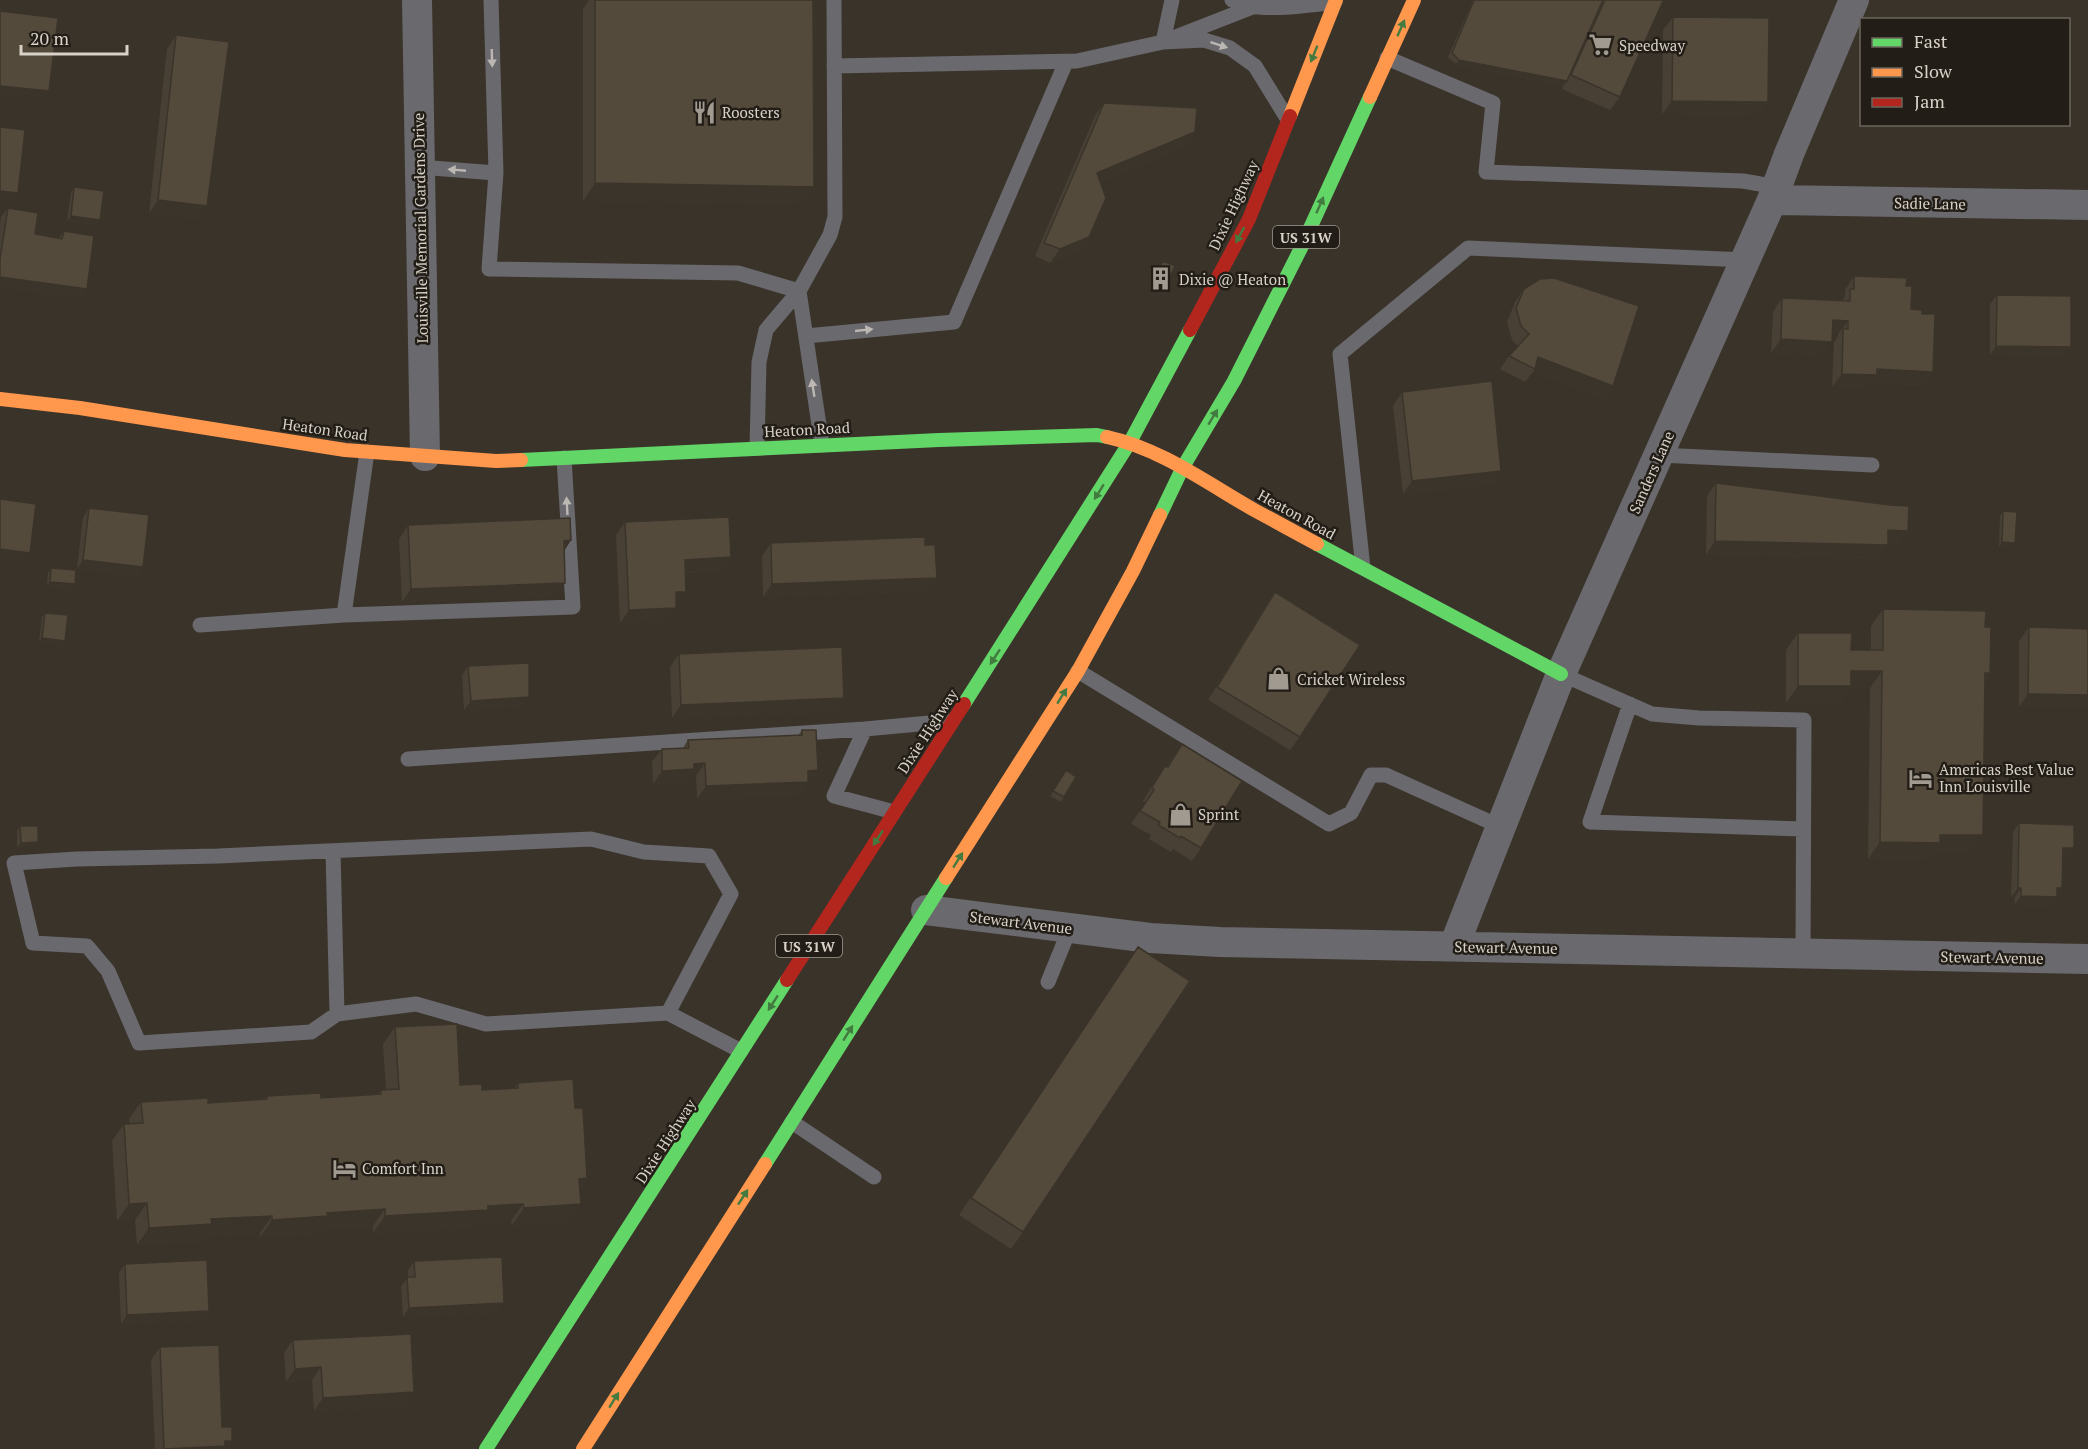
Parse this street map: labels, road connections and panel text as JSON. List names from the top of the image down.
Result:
{
  "streets": {
    "main road": ["Dixie Highway", "US 31W", "Heaton Road"],
    "street": [
      "Sadie Lane",
      "Louisville Memorial Gardens Drive",
      "Sanders Lane",
      "Stewart Avenue"
    ]
  },
  "crossings": [
    ["Sadie Lane", "Sanders Lane"],
    ["Dixie Highway", "Heaton Road"],
    ["Louisville Memorial Gardens Drive", "Heaton Road"],
    ["US 31W", "Heaton Road"],
    ["US 31W", "Stewart Avenue"],
    ["Heaton Road", "Sanders Lane"],
    ["Sanders Lane", "Stewart Avenue"]
  ],
  "places": {
    "supermarket": ["Speedway"],
    "restaurant": ["Roosters"],
    "building": ["Dixie @ Heaton"],
    "shop": ["Cricket Wireless", "Sprint"],
    "hotel": ["Americas Best Value Inn Louisville", "Comfort Inn"]
  },
  "legend": ["Fast", "Slow", "Jam"],
  "scale_bar": "20 m"
}
